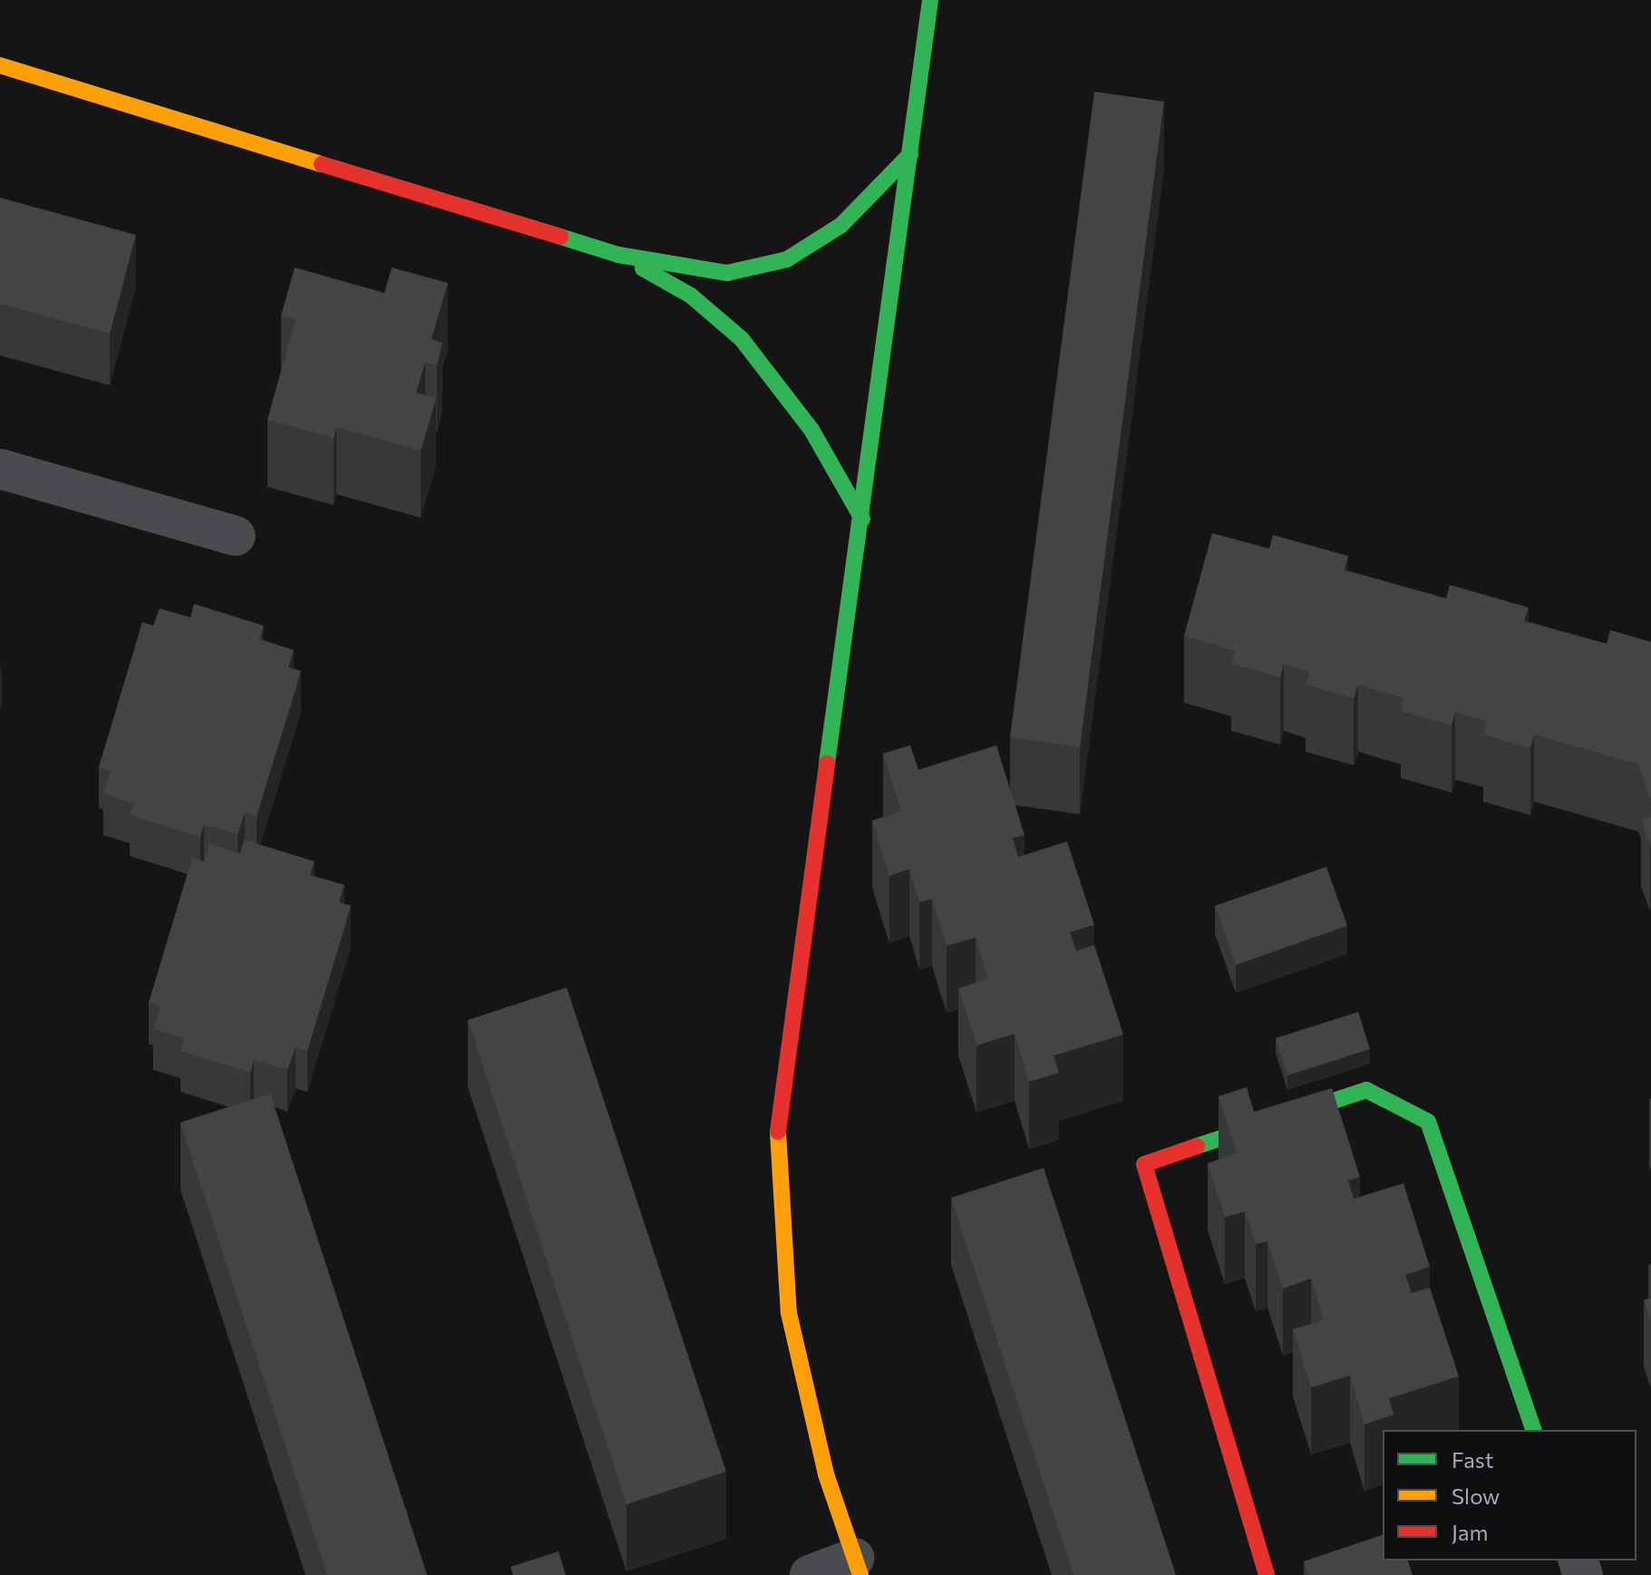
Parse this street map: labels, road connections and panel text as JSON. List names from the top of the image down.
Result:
{
  "legend": ["Fast", "Slow", "Jam"]
}
